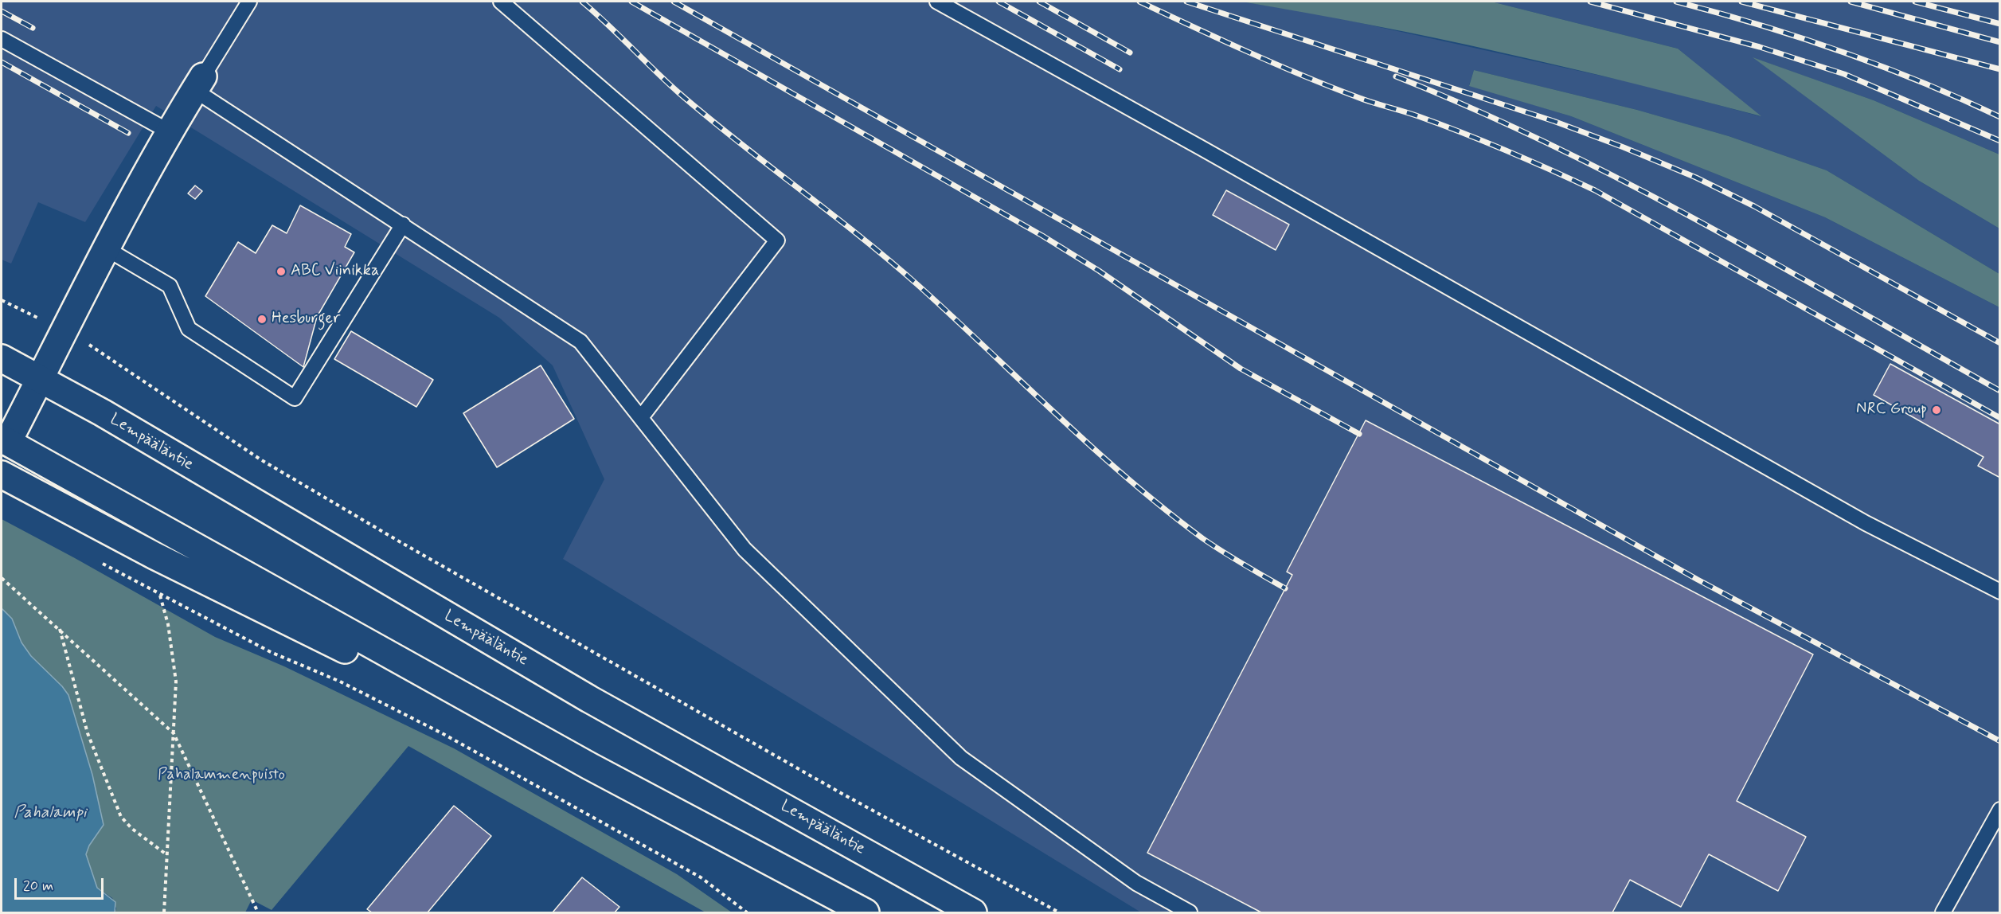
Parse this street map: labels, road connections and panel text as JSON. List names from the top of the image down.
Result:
{
  "streets": {
    "main road": ["Lempääläntie"]
  },
  "water": ["Pahalampi"],
  "parks": ["Pahalammenpuisto"],
  "places": ["ABC Viinikka", "Hesburger", "NRC Group"],
  "scale_bar": "20 m"
}
